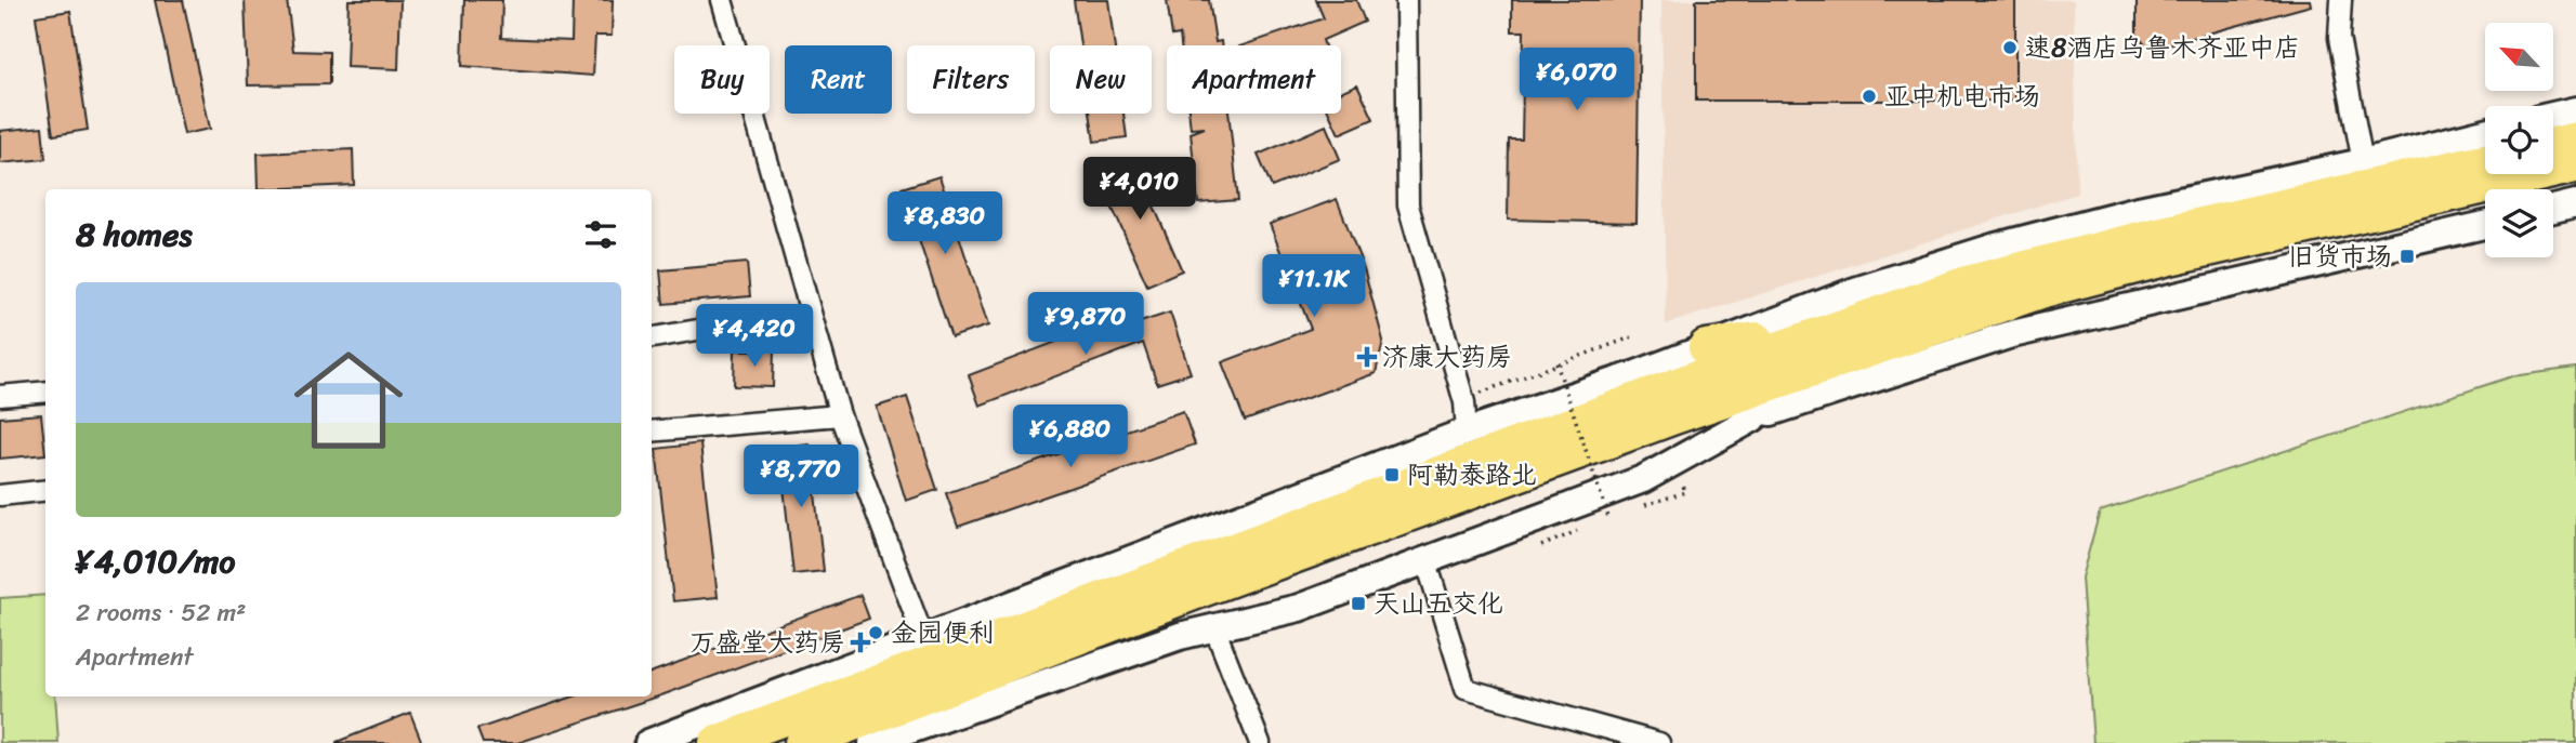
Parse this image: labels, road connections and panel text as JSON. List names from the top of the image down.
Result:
{
  "places": {
    "other": ["速8酒店乌鲁木齐亚中店", "亚中机电市场", "金园便利"],
    "transit": ["旧货市场", "阿勒泰路北", "天山五交化"],
    "health": ["济康大药房", "万盛堂大药房"]
  },
  "north": "top left",
  "page": {
    "chip": [
      "Buy",
      "Rent",
      "Filters",
      "New",
      "Apartment"
    ],
    "price": [
      "¥6,070",
      "¥4,010",
      "¥8,830",
      "¥11.1K",
      "¥9,870",
      "¥4,420",
      "¥6,880",
      "¥8,770"
    ],
    "heading": "8 homes",
    "list": [
      {
        "name": "¥4,010/mo",
        "note": "2 rooms · 52 m² · Apartment"
      }
    ]
  }
}
